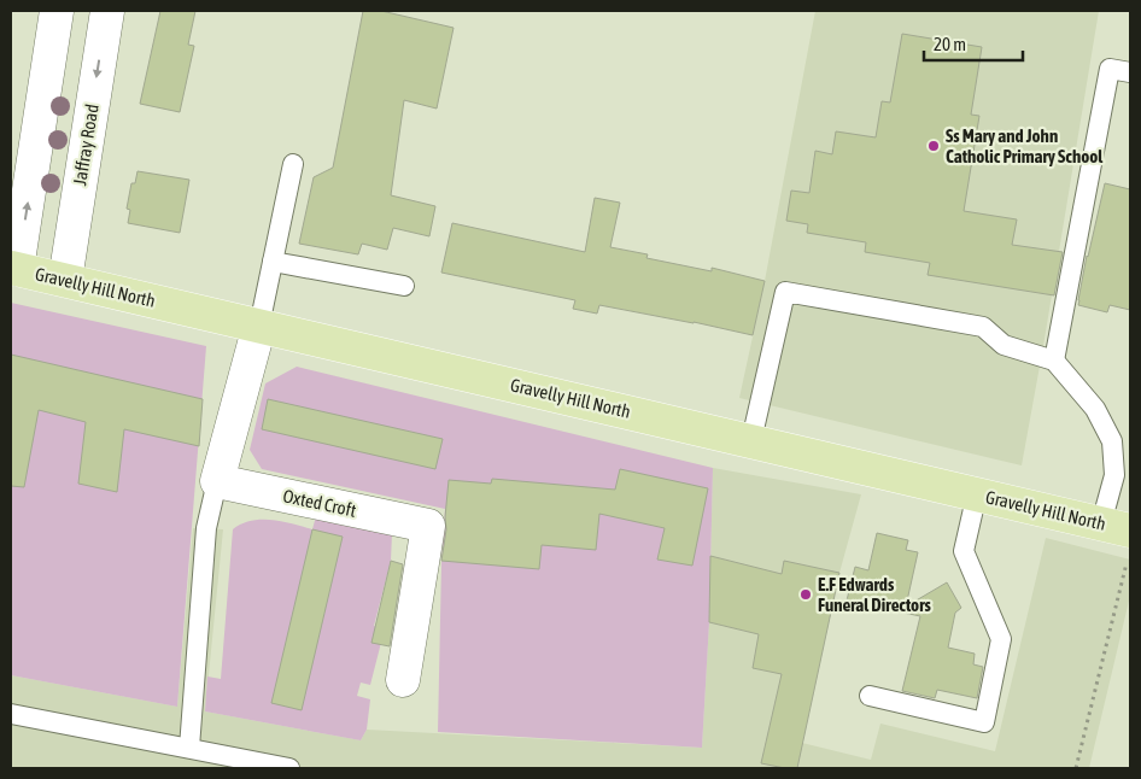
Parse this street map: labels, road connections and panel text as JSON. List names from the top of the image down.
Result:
{
  "streets": {
    "main road": ["Gravelly Hill North"],
    "street": ["Jaffray Road", "Oxted Croft"]
  },
  "crossings": [
    ["Jaffray Road", "Gravelly Hill North"]
  ],
  "places": ["Ss Mary and John Catholic Primary School", "E.F Edwards Funeral Directors"],
  "scale_bar": "20 m"
}
